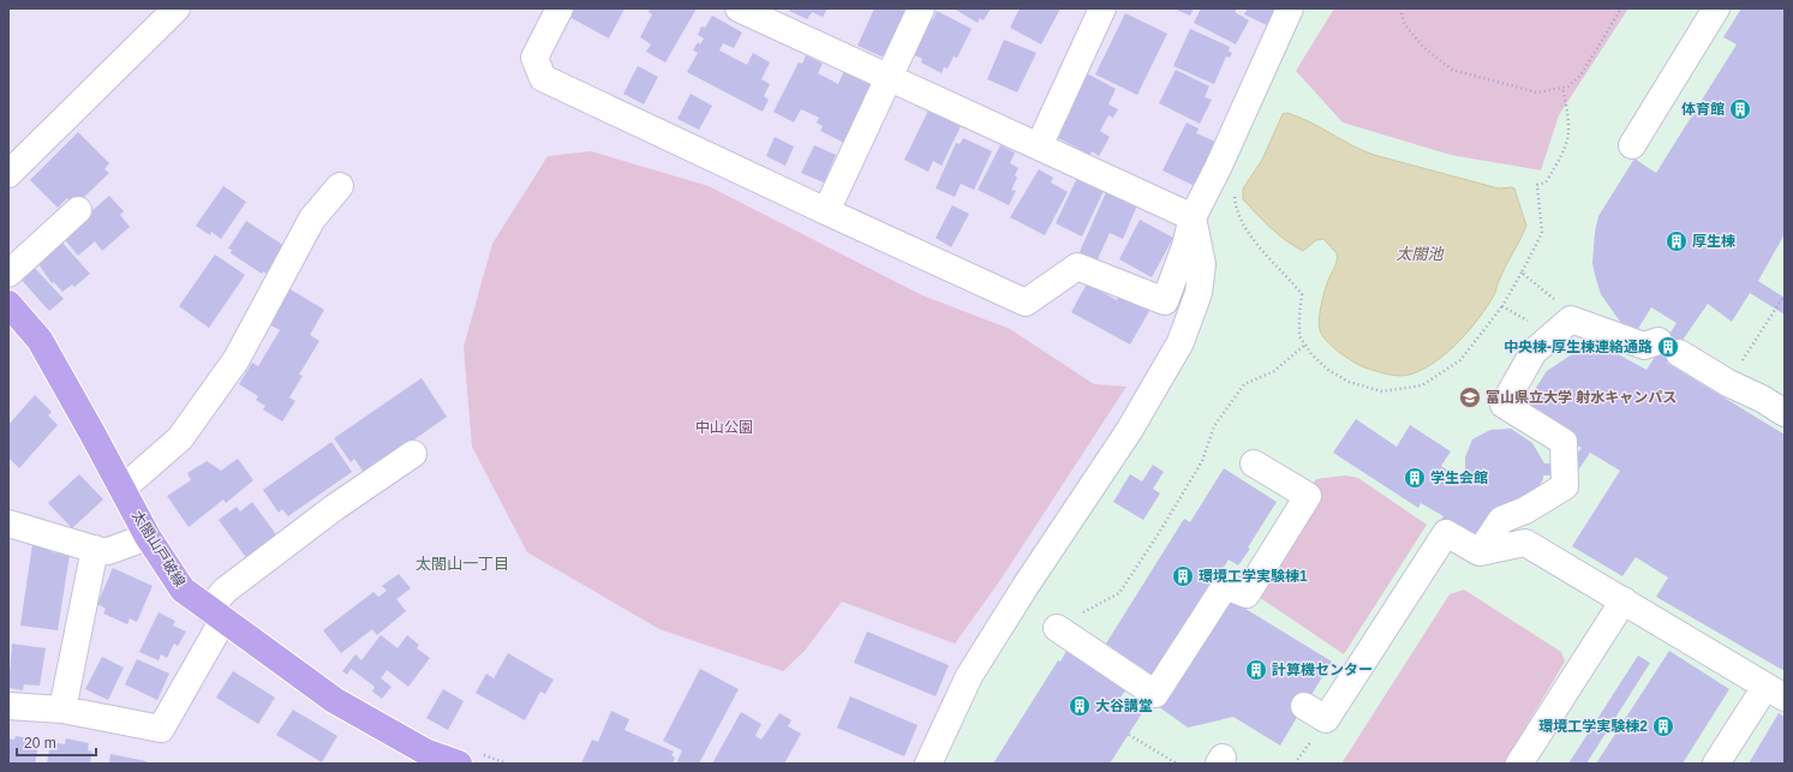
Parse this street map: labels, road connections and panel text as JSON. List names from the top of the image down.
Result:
{
  "streets": {
    "main road": ["太閤山戸破線"]
  },
  "districts": ["太閤山一丁目"],
  "water": ["太閤池"],
  "parks": ["中山公園"],
  "places": {
    "building": [
      "体育館",
      "厚生棟",
      "中央棟-厚生棟連絡通路",
      "学生会館",
      "環境工学実験棟1",
      "計算機センター",
      "大谷講堂",
      "環境工学実験棟2"
    ],
    "school or university": ["富山県立大学 射水キャンパス"]
  },
  "scale_bar": "20 m"
}
